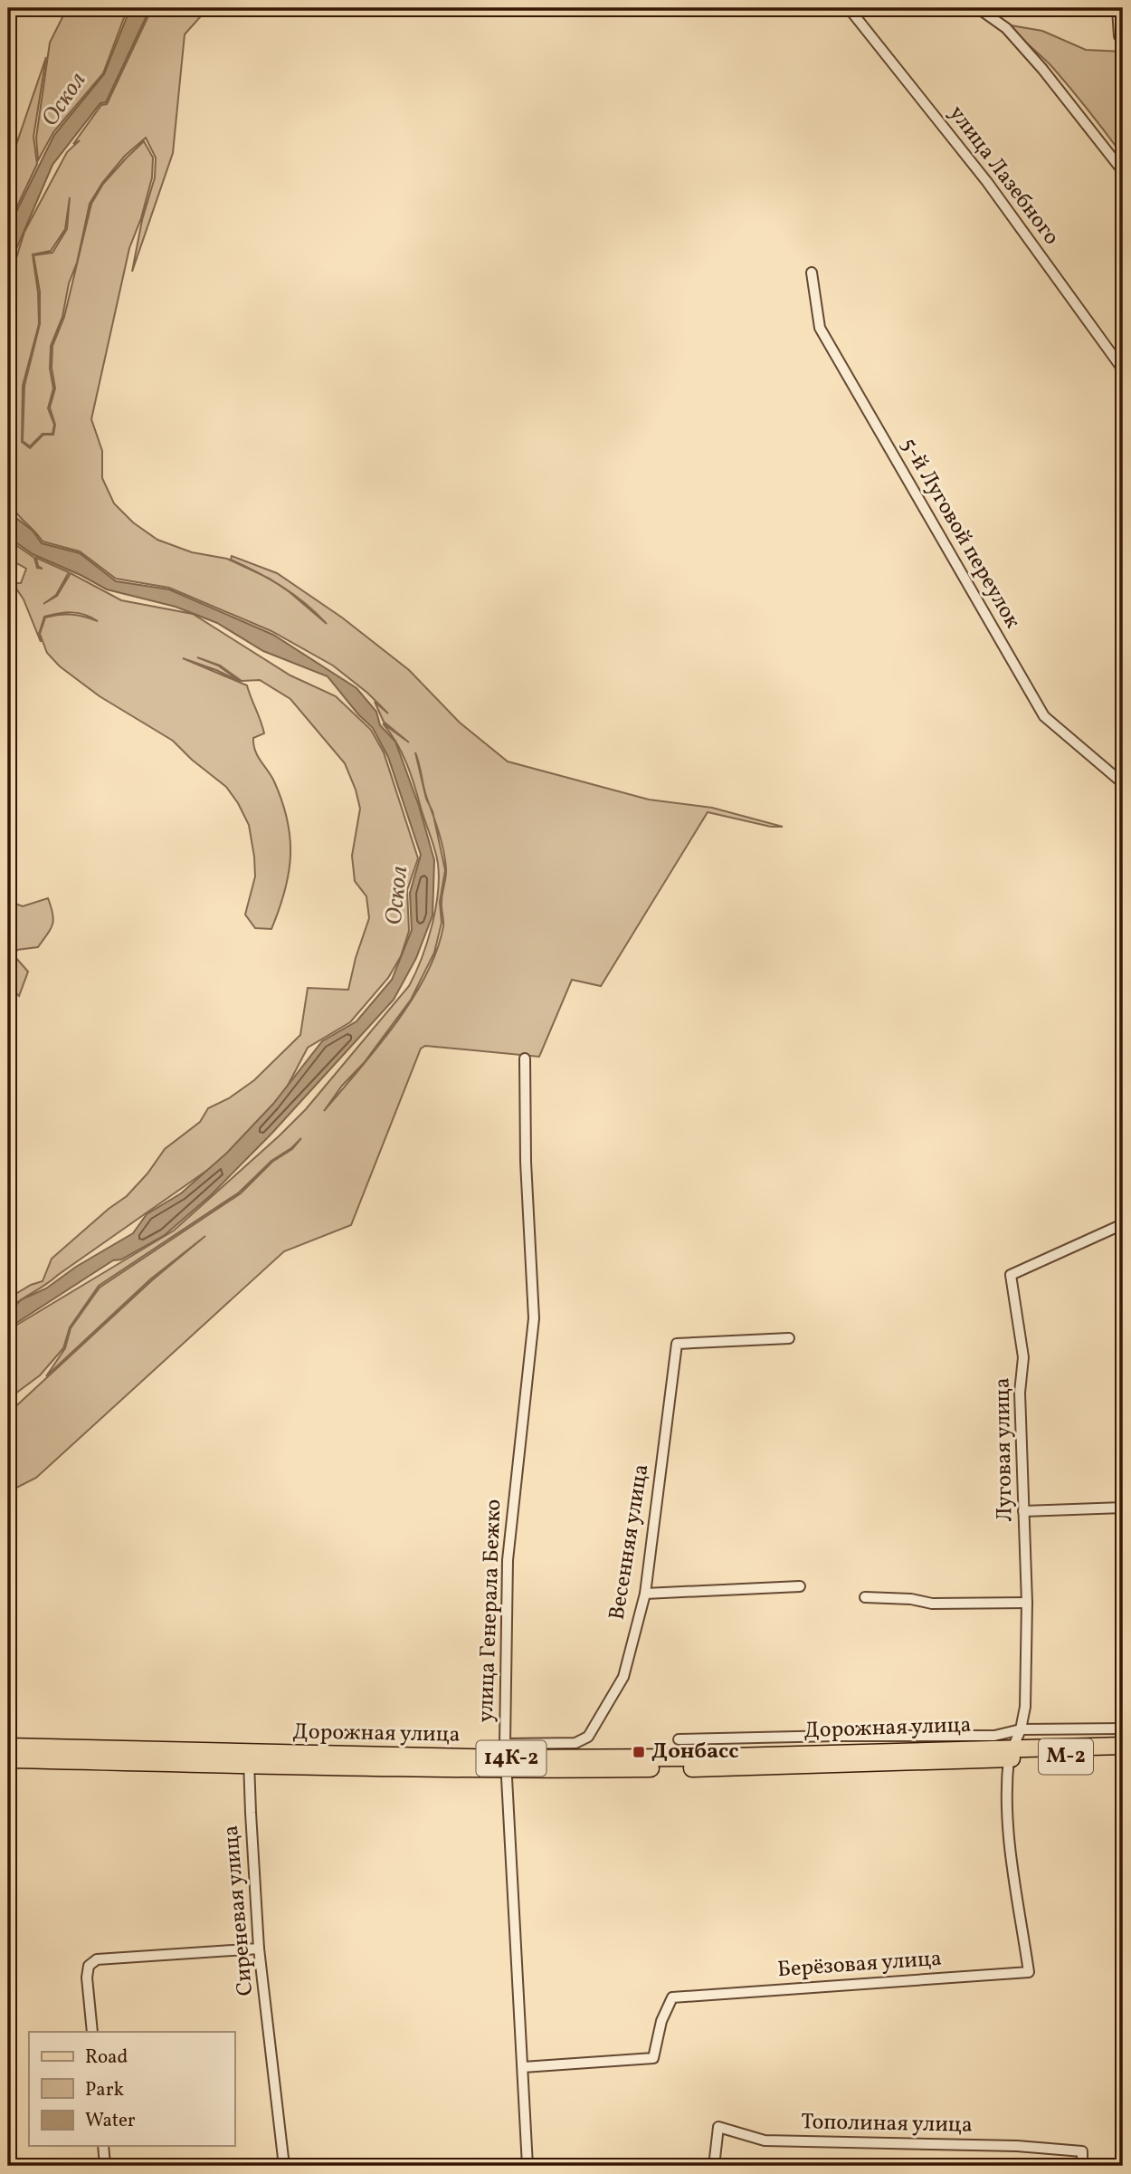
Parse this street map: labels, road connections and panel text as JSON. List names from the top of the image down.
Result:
{
  "streets": {
    "main road": ["Дорожная улица", "М-2", "14К-2"],
    "street": [
      "улица Лазебного",
      "5-й Луговой переулок",
      "Луговая улица",
      "Весенняя улица",
      "улица Генерала Бежко",
      "Сиреневая улица",
      "Берёзовая улица",
      "Тополиная улица"
    ]
  },
  "crossings": [
    ["Луговая улица", "Дорожная улица"],
    ["Луговая улица", "Берёзовая улица"],
    ["Весенняя улица", "улица Генерала Бежко"],
    ["Весенняя улица", "Дорожная улица"],
    ["улица Генерала Бежко", "Дорожная улица"],
    ["улица Генерала Бежко", "Берёзовая улица"],
    ["Дорожная улица", "Сиреневая улица"],
    ["Дорожная улица", "Берёзовая улица"]
  ],
  "water": ["Оскол"],
  "places": {
    "transit": ["Донбасс"]
  },
  "legend": ["Road", "Park", "Water"]
}
